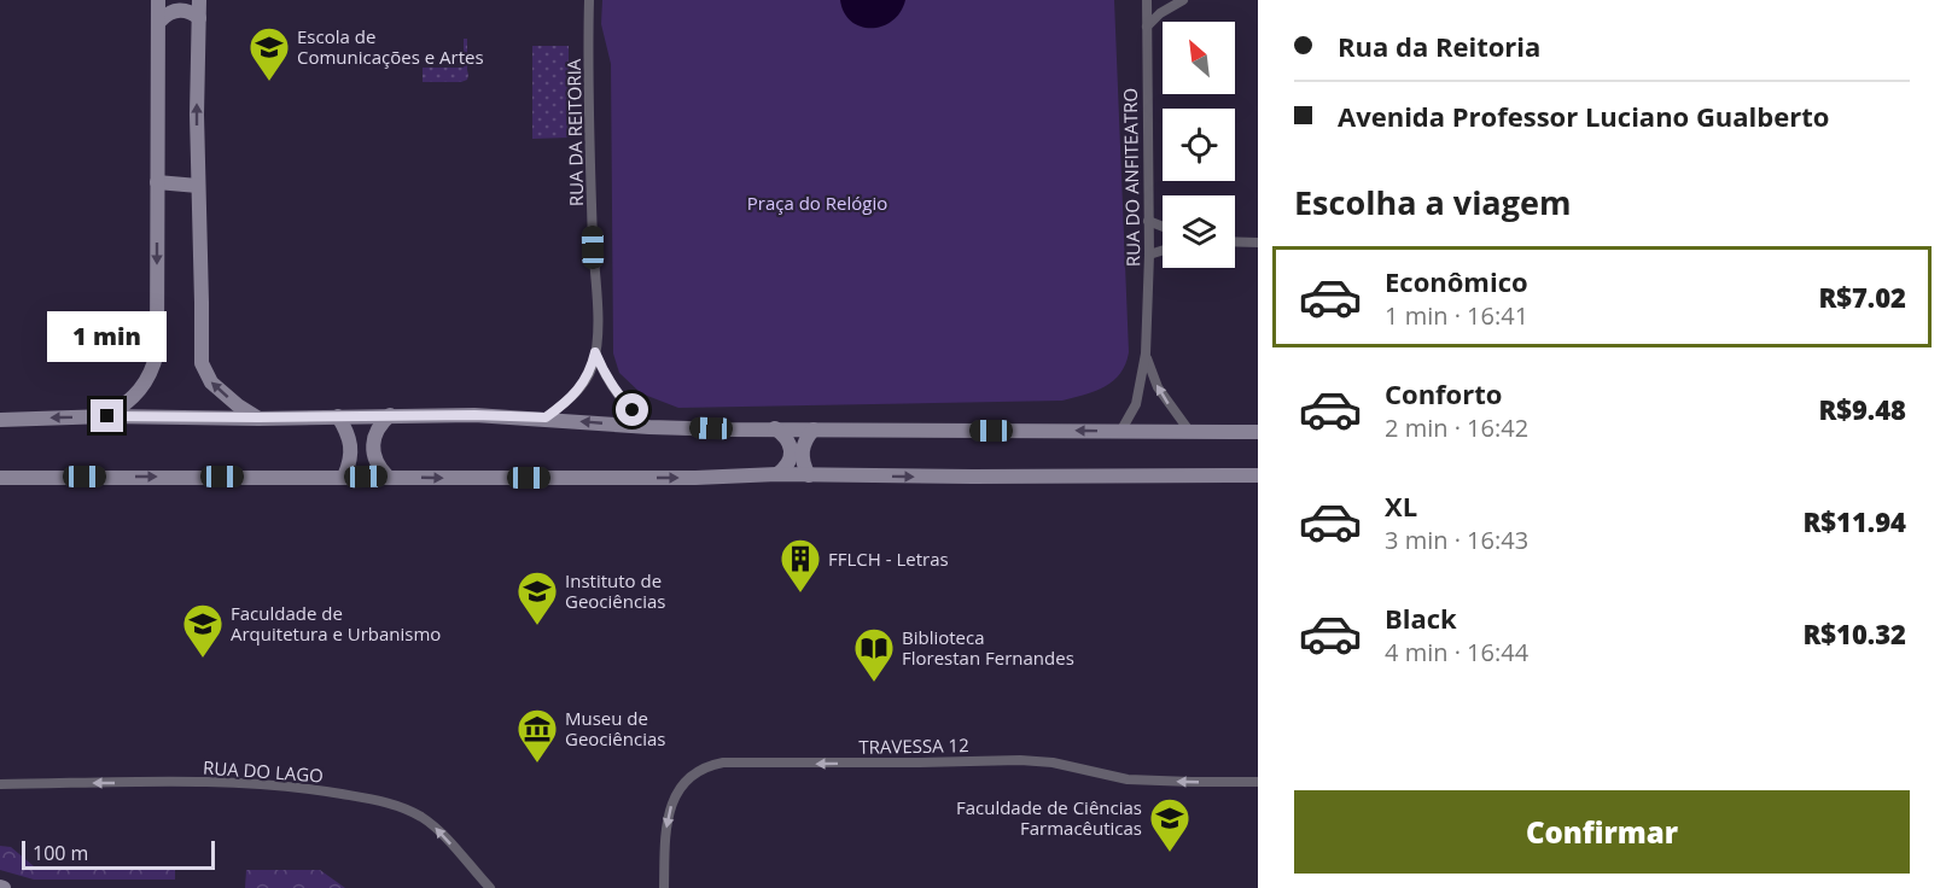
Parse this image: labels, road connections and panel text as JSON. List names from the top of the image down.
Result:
{
  "streets": {
    "street": [
      "RUA DA REITORIA",
      "RUA DO ANFITEATRO",
      "TRAVESSA 12",
      "RUA DO LAGO"
    ]
  },
  "one_way": ["TRAVESSA 12", "RUA DO LAGO"],
  "parks": ["Praça do Relógio"],
  "places": {
    "school or university": [
      "Escola de Comunicações e Artes",
      "Instituto de Geociências",
      "Faculdade de Arquitetura e Urbanismo",
      "Faculdade de Ciências Farmacêuticas"
    ],
    "building": ["FFLCH - Letras"],
    "library": ["Biblioteca Florestan Fernandes"],
    "museum": ["Museu de Geociências"]
  },
  "scale_bar": "100 m",
  "north": "top left",
  "page": {
    "banner": ["Rua da Reitoria", "Avenida Professor Luciano Gualberto"],
    "heading": "Escolha a viagem",
    "list": [
      {
        "name": "Econômico",
        "note": "1 min · 16:41",
        "value": "R$7.02"
      },
      {
        "name": "Conforto",
        "note": "2 min · 16:42",
        "value": "R$9.48"
      },
      {
        "name": "XL",
        "note": "3 min · 16:43",
        "value": "R$11.94"
      },
      {
        "name": "Black",
        "note": "4 min · 16:44",
        "value": "R$10.32"
      }
    ],
    "bubble": "1 min",
    "buttons": "Confirmar",
    "scale": "100 m"
  }
}
